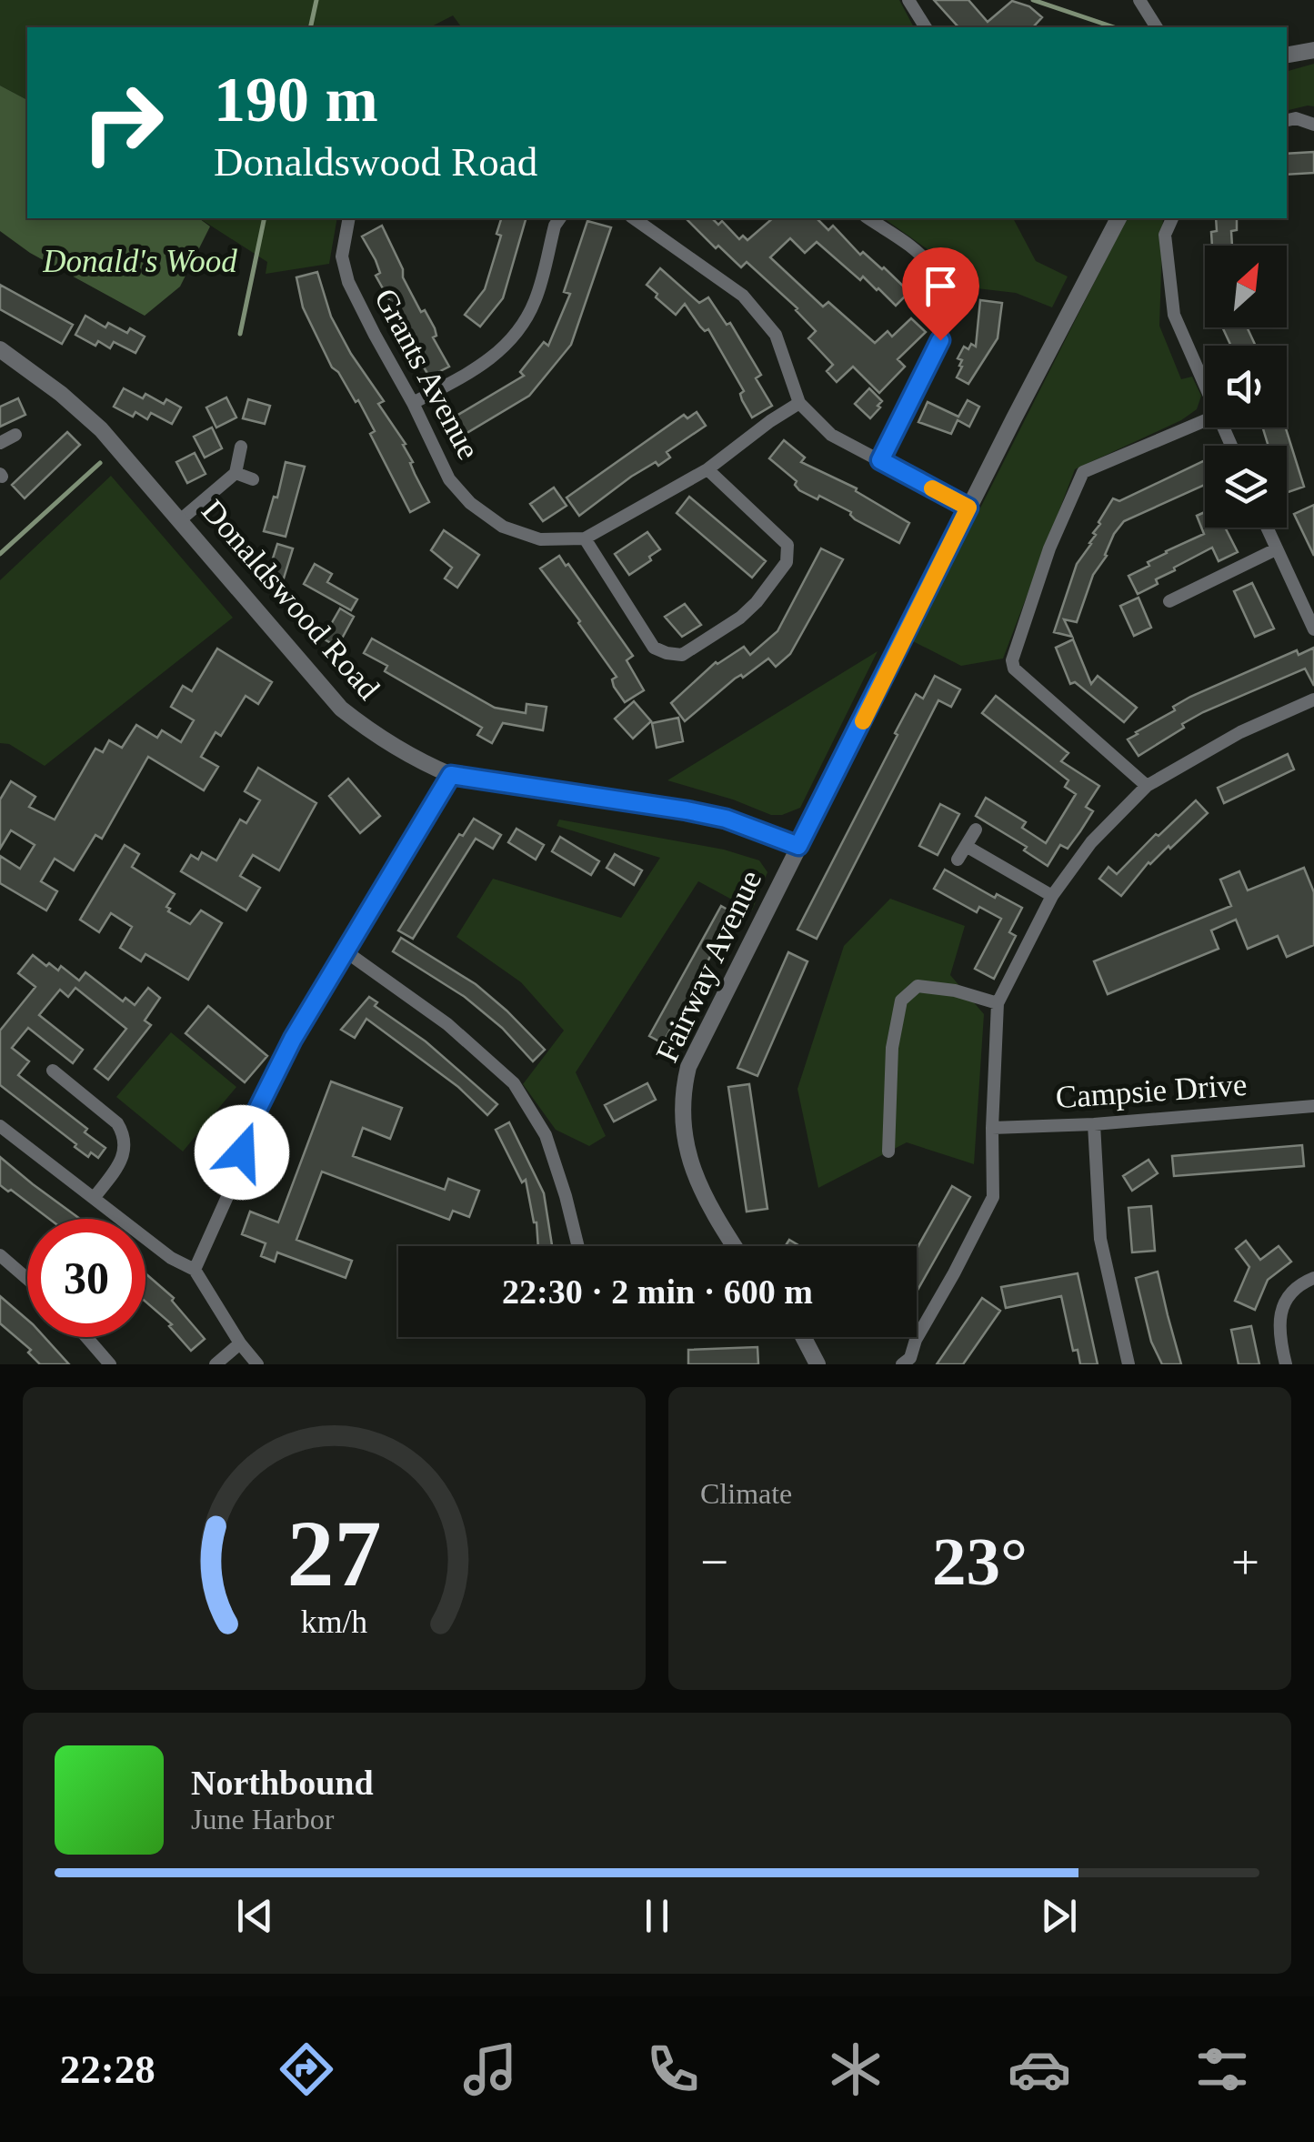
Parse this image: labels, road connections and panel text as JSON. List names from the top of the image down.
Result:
{
  "streets": {
    "street": [
      "Grants Avenue",
      "Donaldswood Road",
      "Fairway Avenue",
      "Campsie Drive"
    ]
  },
  "crossings": [
    ["Donaldswood Road", "Fairway Avenue"]
  ],
  "parks": ["Donald's Wood"],
  "north": "top right",
  "page": {
    "turn": ["190 m", "Donaldswood Road"],
    "limit": "30",
    "trip": "22:30 · 2 min · 600 m",
    "tile": "Climate",
    "heat": ["−", "23°", "+"],
    "song": ["Northbound", "June Harbor"],
    "tabs": "22:28",
    "gauge": ["27", "km/h"]
  }
}
